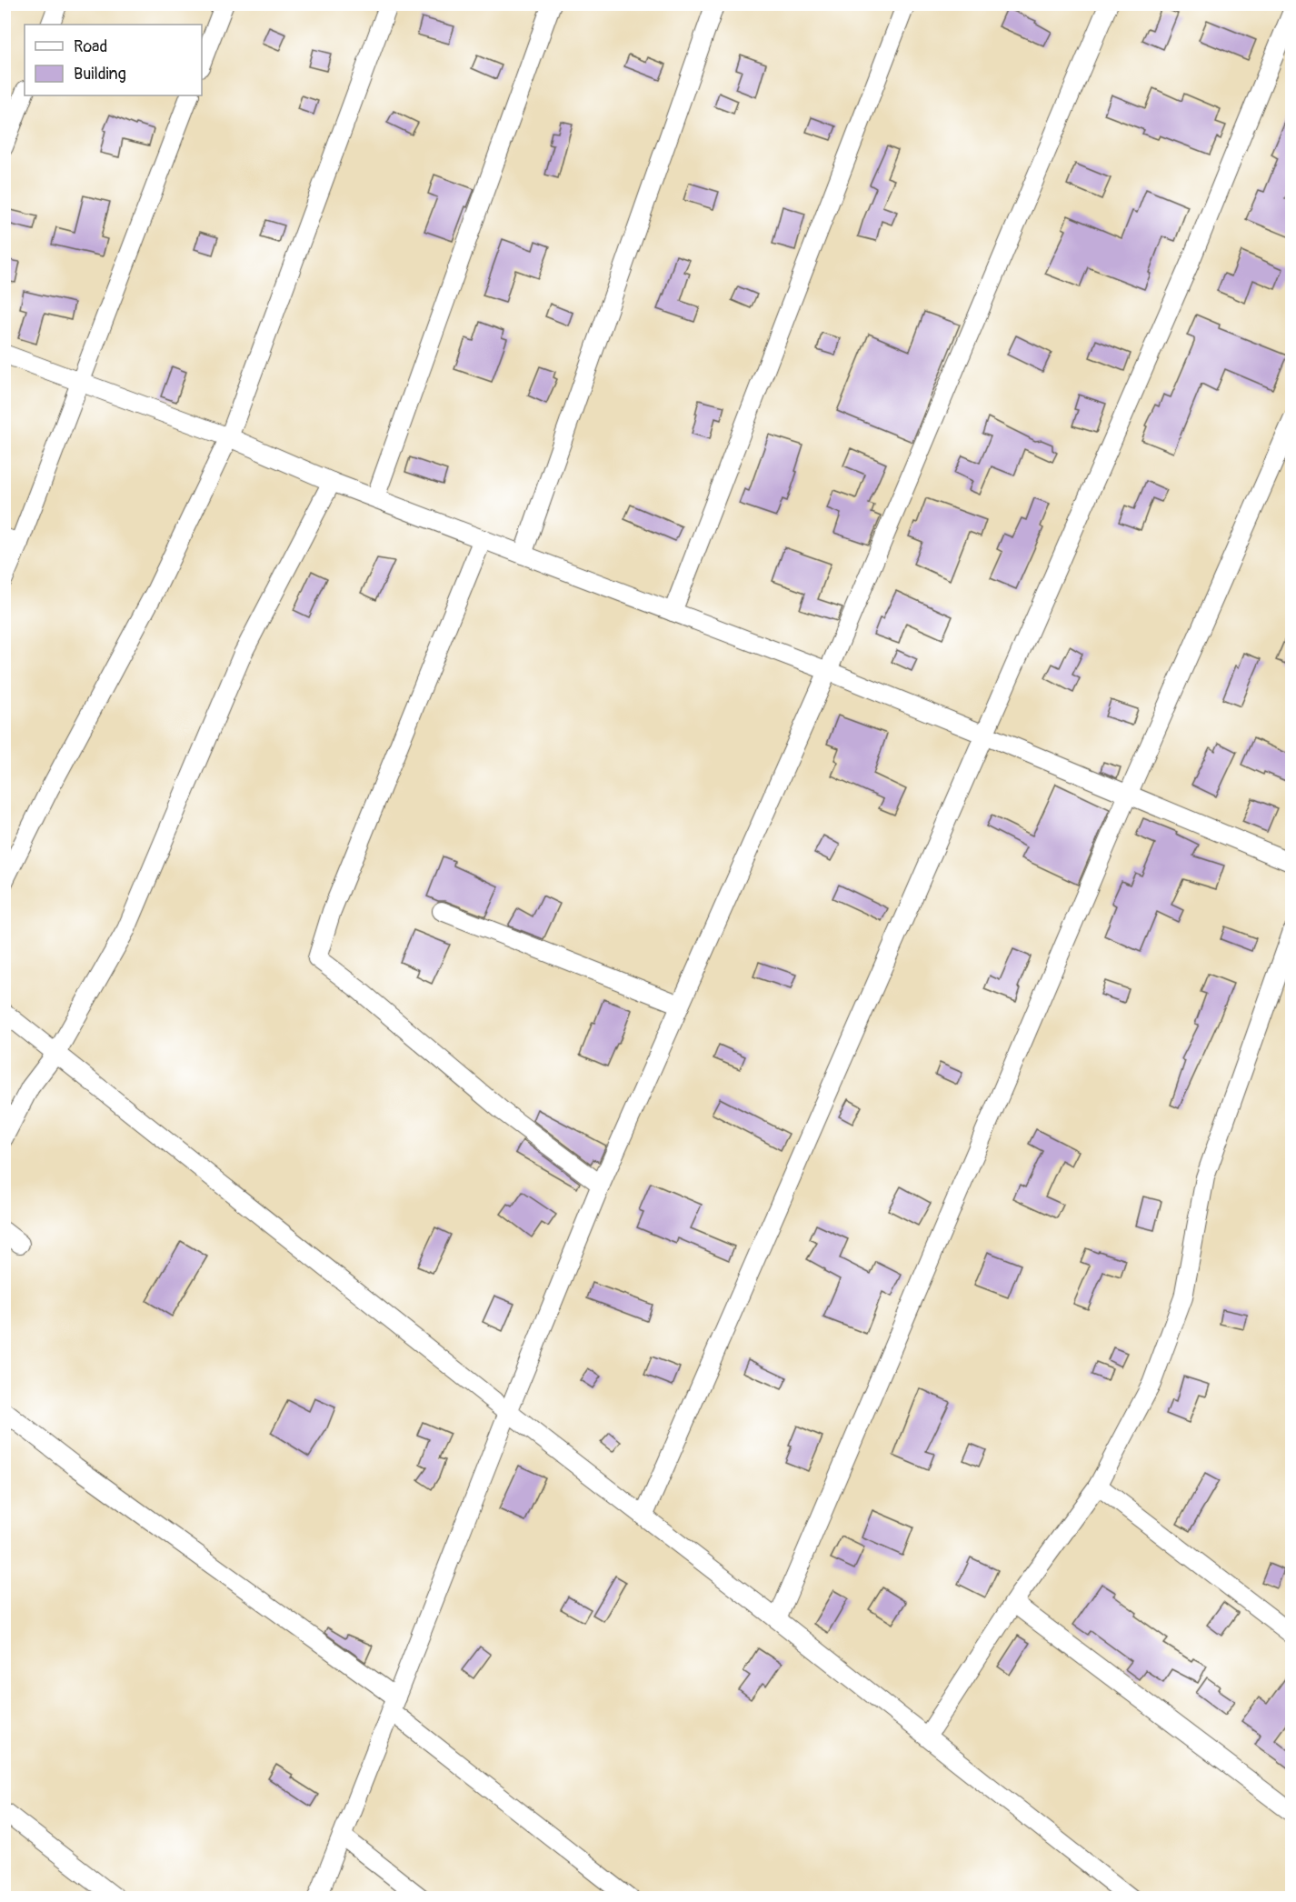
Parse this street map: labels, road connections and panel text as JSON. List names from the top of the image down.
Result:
{
  "legend": ["Road", "Building"]
}
